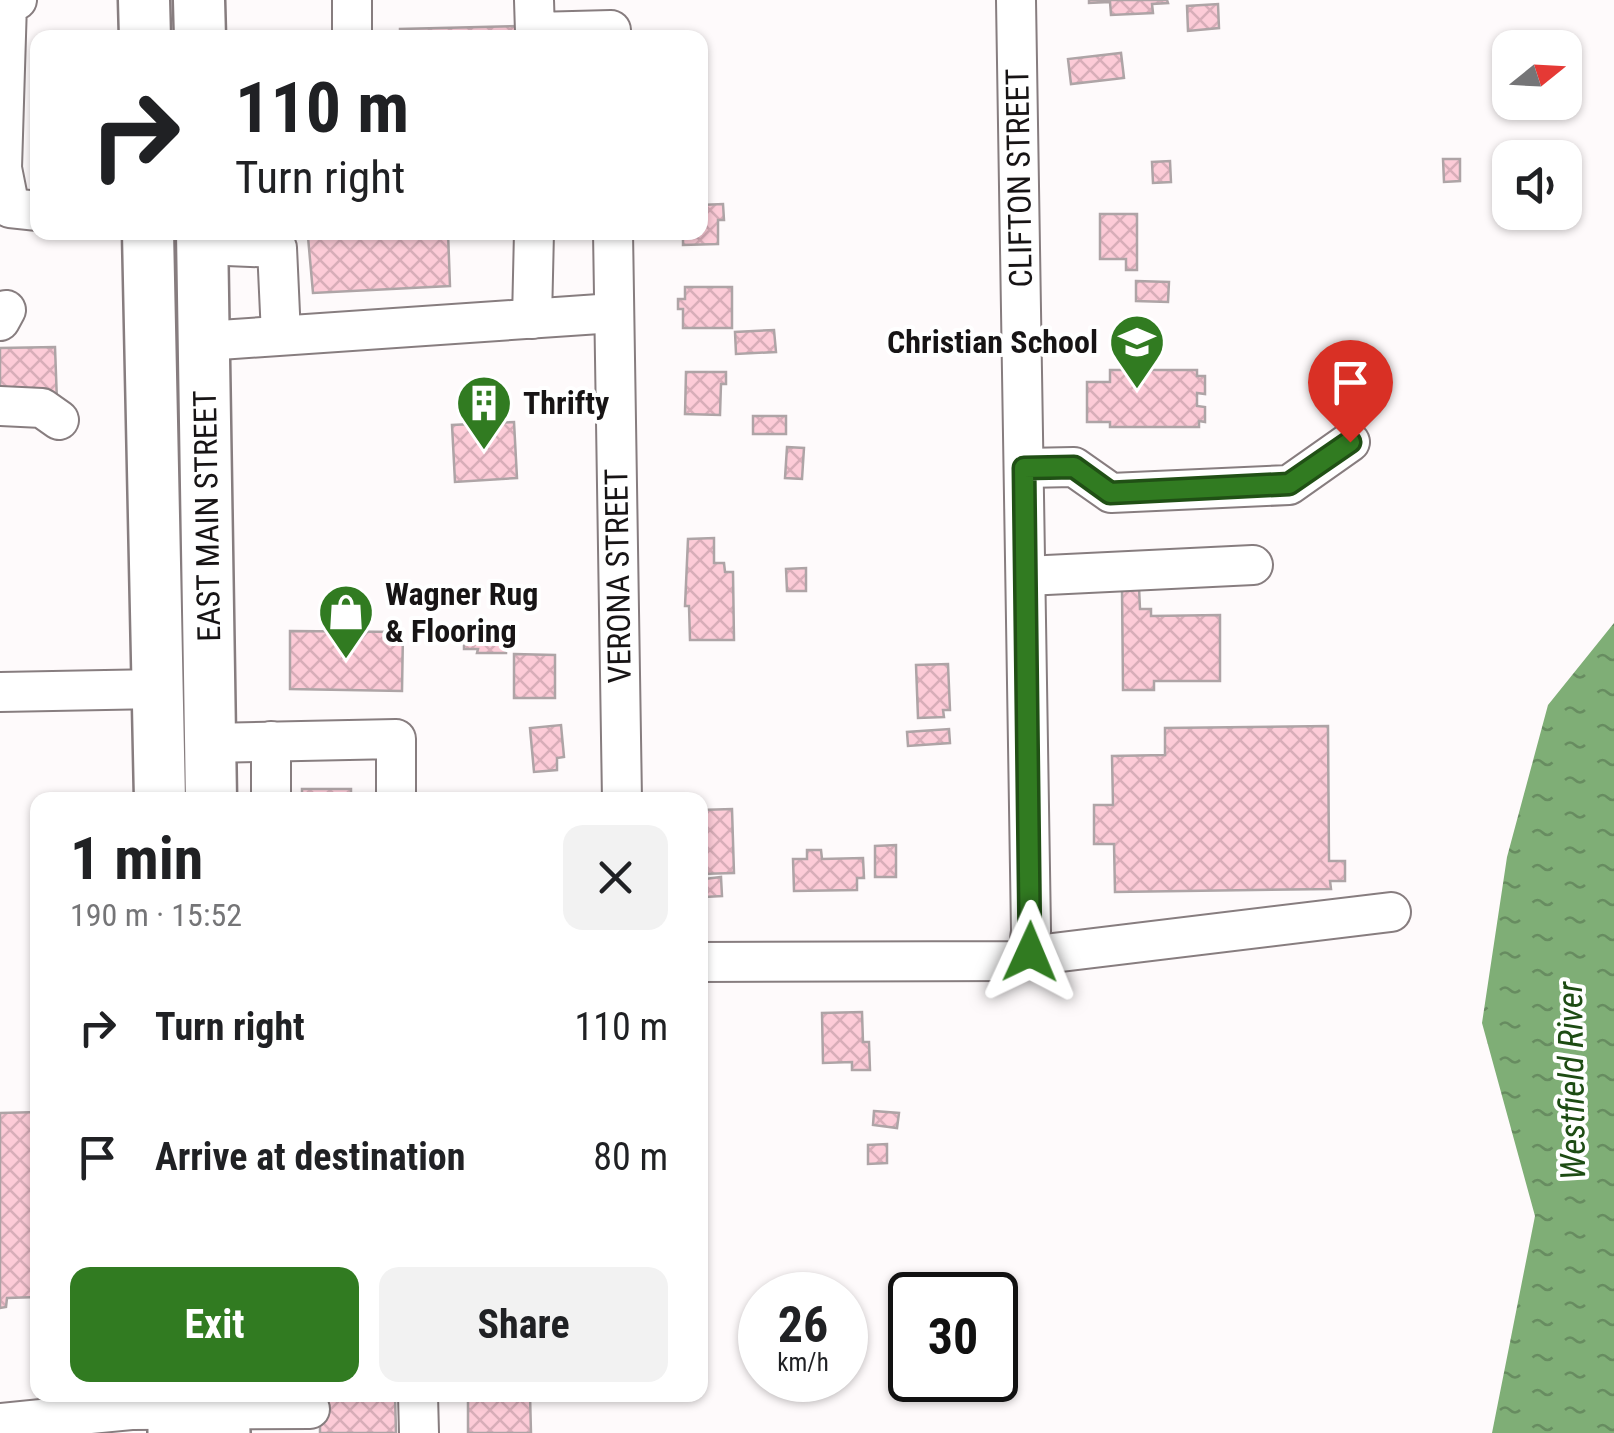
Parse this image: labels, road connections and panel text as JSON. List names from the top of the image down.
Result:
{
  "streets": {
    "main road": ["EAST MAIN STREET"],
    "street": ["CLIFTON STREET", "VERONA STREET"]
  },
  "water": ["Westfield River"],
  "places": {
    "school or university": ["Christian School"],
    "building": ["Thrifty"],
    "shop": ["Wagner Rug & Flooring"]
  },
  "north": "right",
  "page": {
    "turn": ["110 m", "Turn right"],
    "heading": ["1 min", "190 m · 15:52"],
    "list": [
      {
        "name": "Turn right",
        "value": "110 m"
      },
      {
        "name": "Arrive at destination",
        "value": "80 m"
      }
    ],
    "buttons": ["Exit", "Share"],
    "speed": "26 km/h",
    "limit": "30"
  }
}
